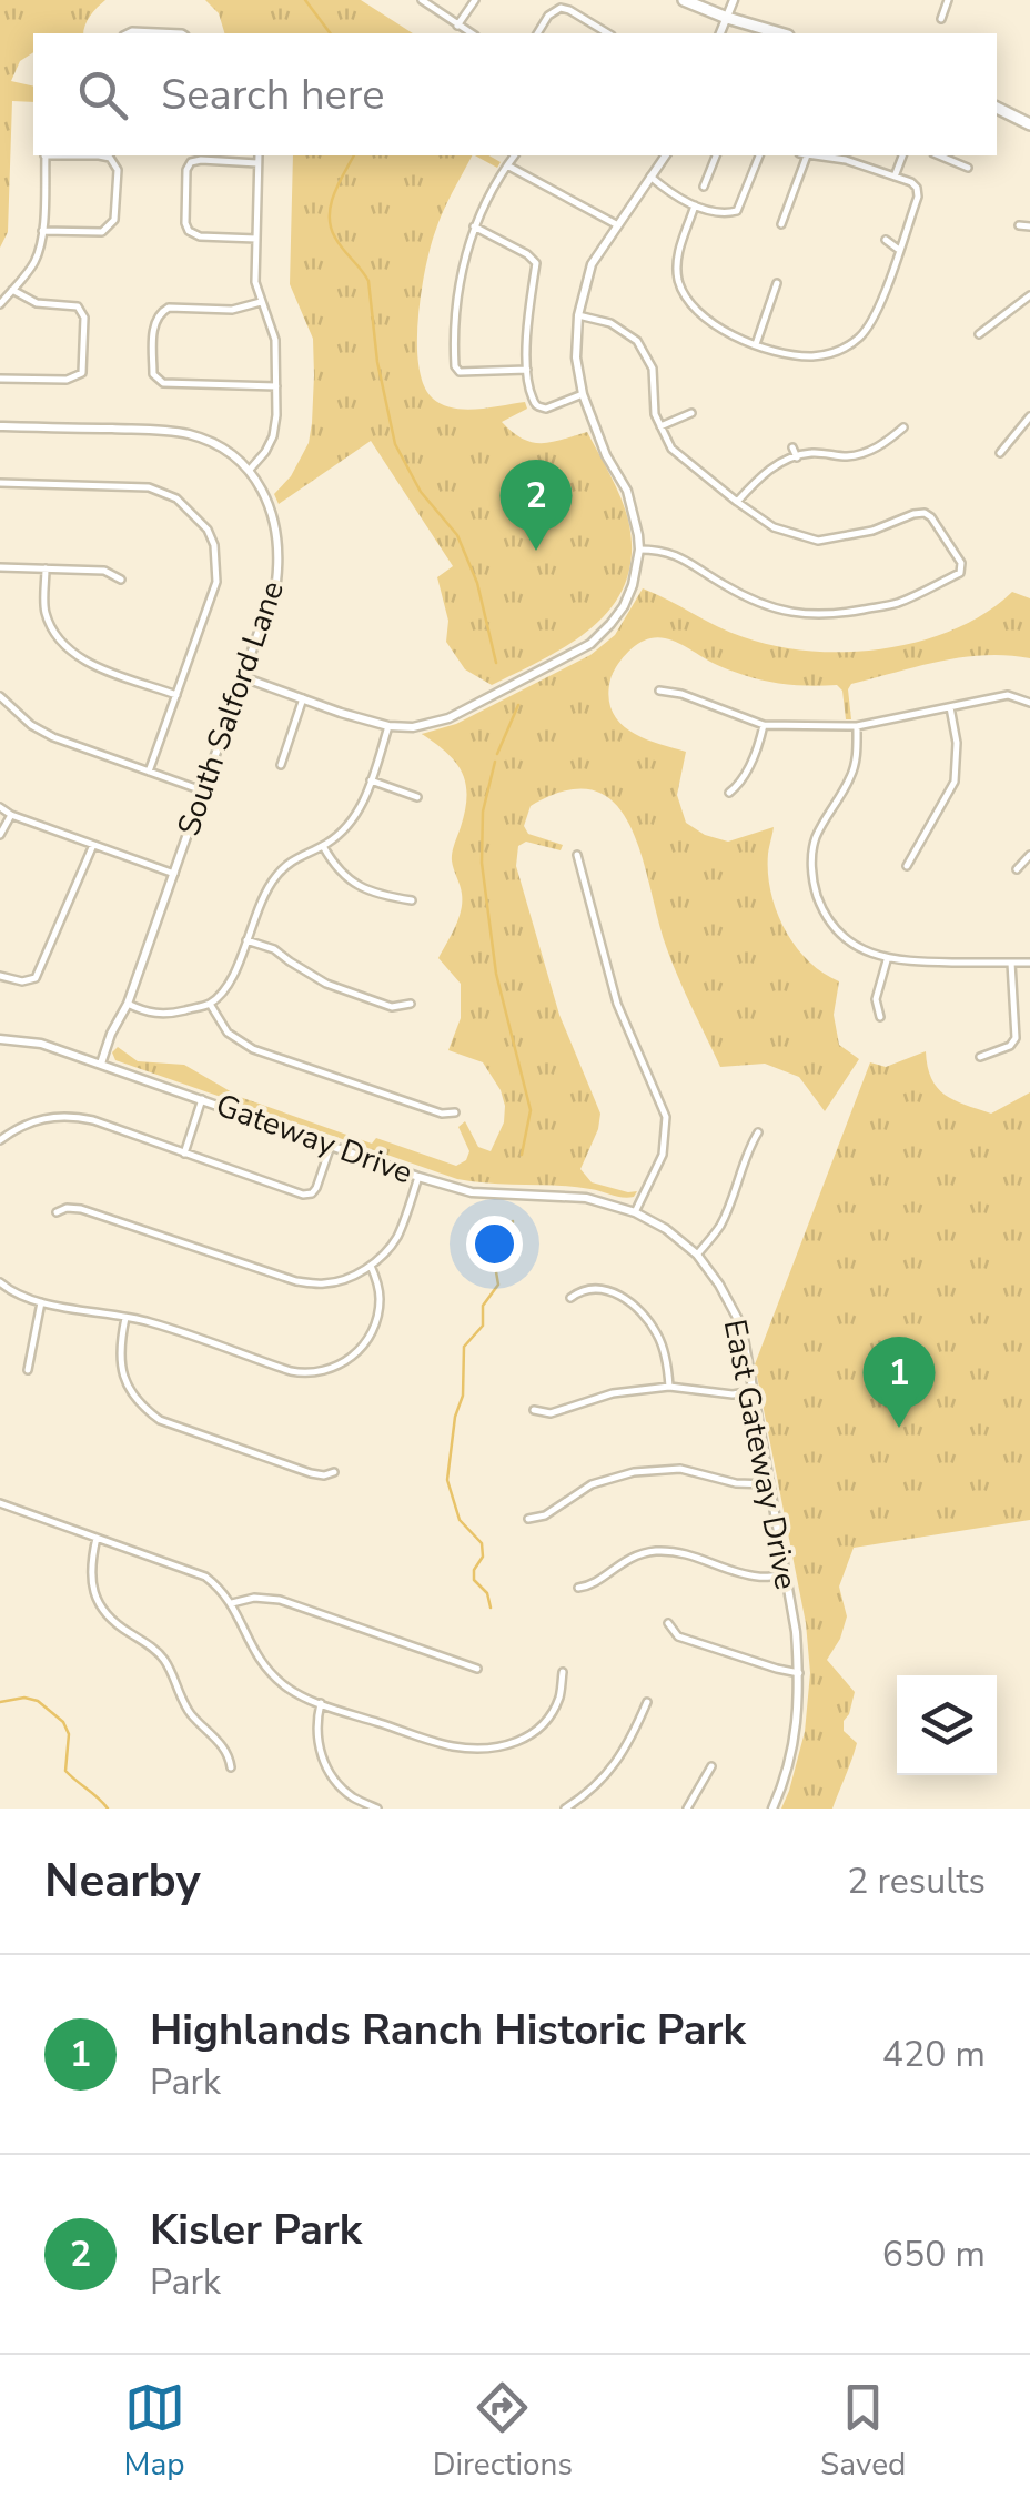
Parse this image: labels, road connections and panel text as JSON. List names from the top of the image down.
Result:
{
  "streets": {
    "street": ["South Salford Lane", "Gateway Drive", "East Gateway Drive"]
  },
  "crossings": [
    ["South Salford Lane", "Gateway Drive"],
    ["Gateway Drive", "East Gateway Drive"]
  ],
  "page": {
    "search": "Search here",
    "pins": ["2", "1"],
    "heading": ["Nearby", "2 results"],
    "list": [
      {
        "mark": "1",
        "name": "Highlands Ranch Historic Park",
        "note": "Park",
        "value": "420 m"
      },
      {
        "mark": "2",
        "name": "Kisler Park",
        "note": "Park",
        "value": "650 m"
      }
    ],
    "nav": ["Map", "Directions", "Saved"]
  }
}
